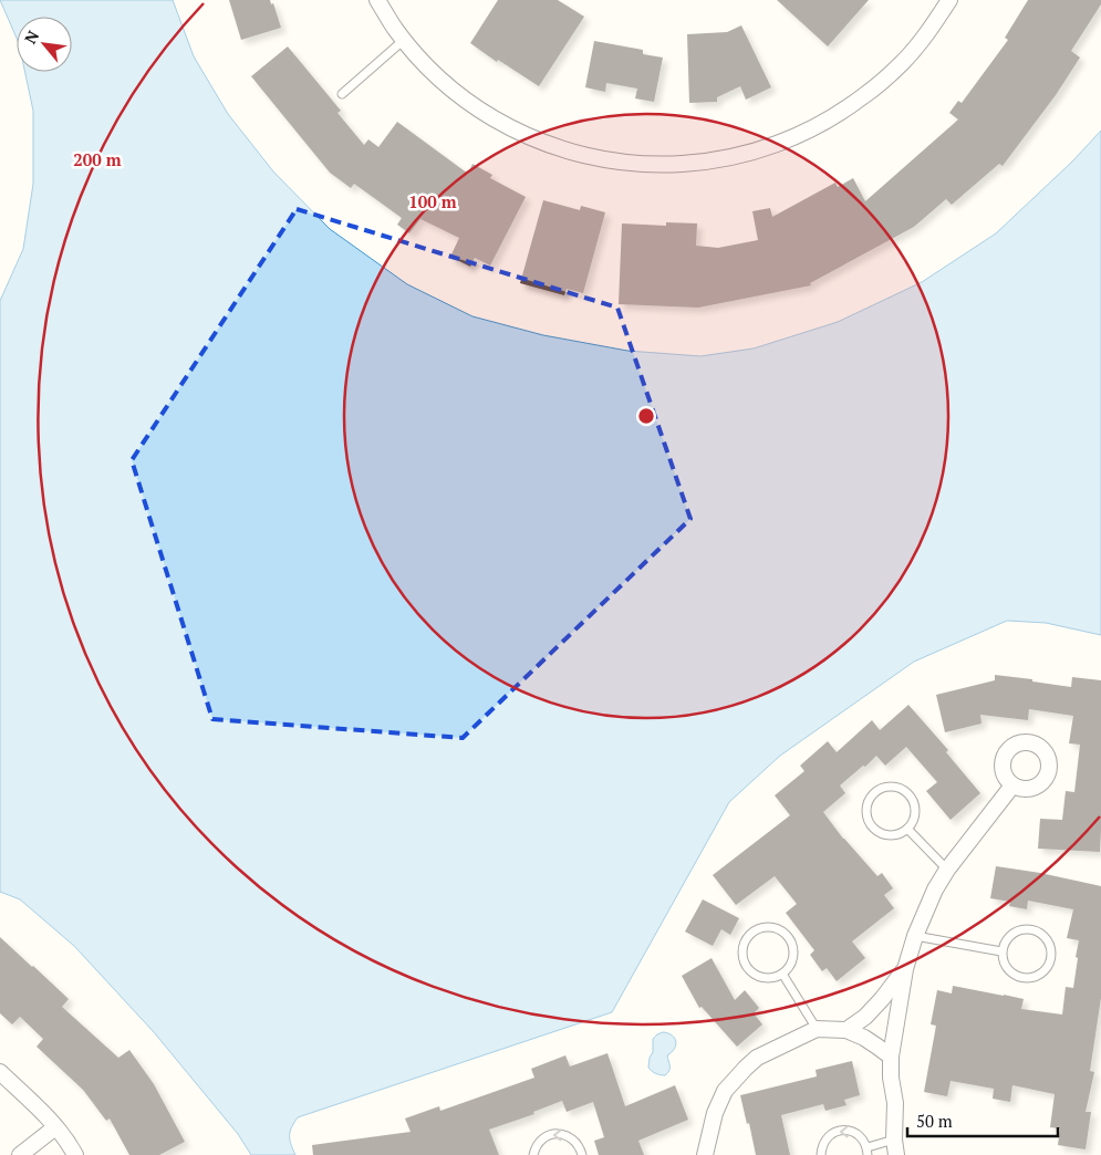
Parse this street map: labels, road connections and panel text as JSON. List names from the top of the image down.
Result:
{
  "scale_bar": "50 m",
  "north": "top left",
  "rings": ["200 m", "100 m"]
}
